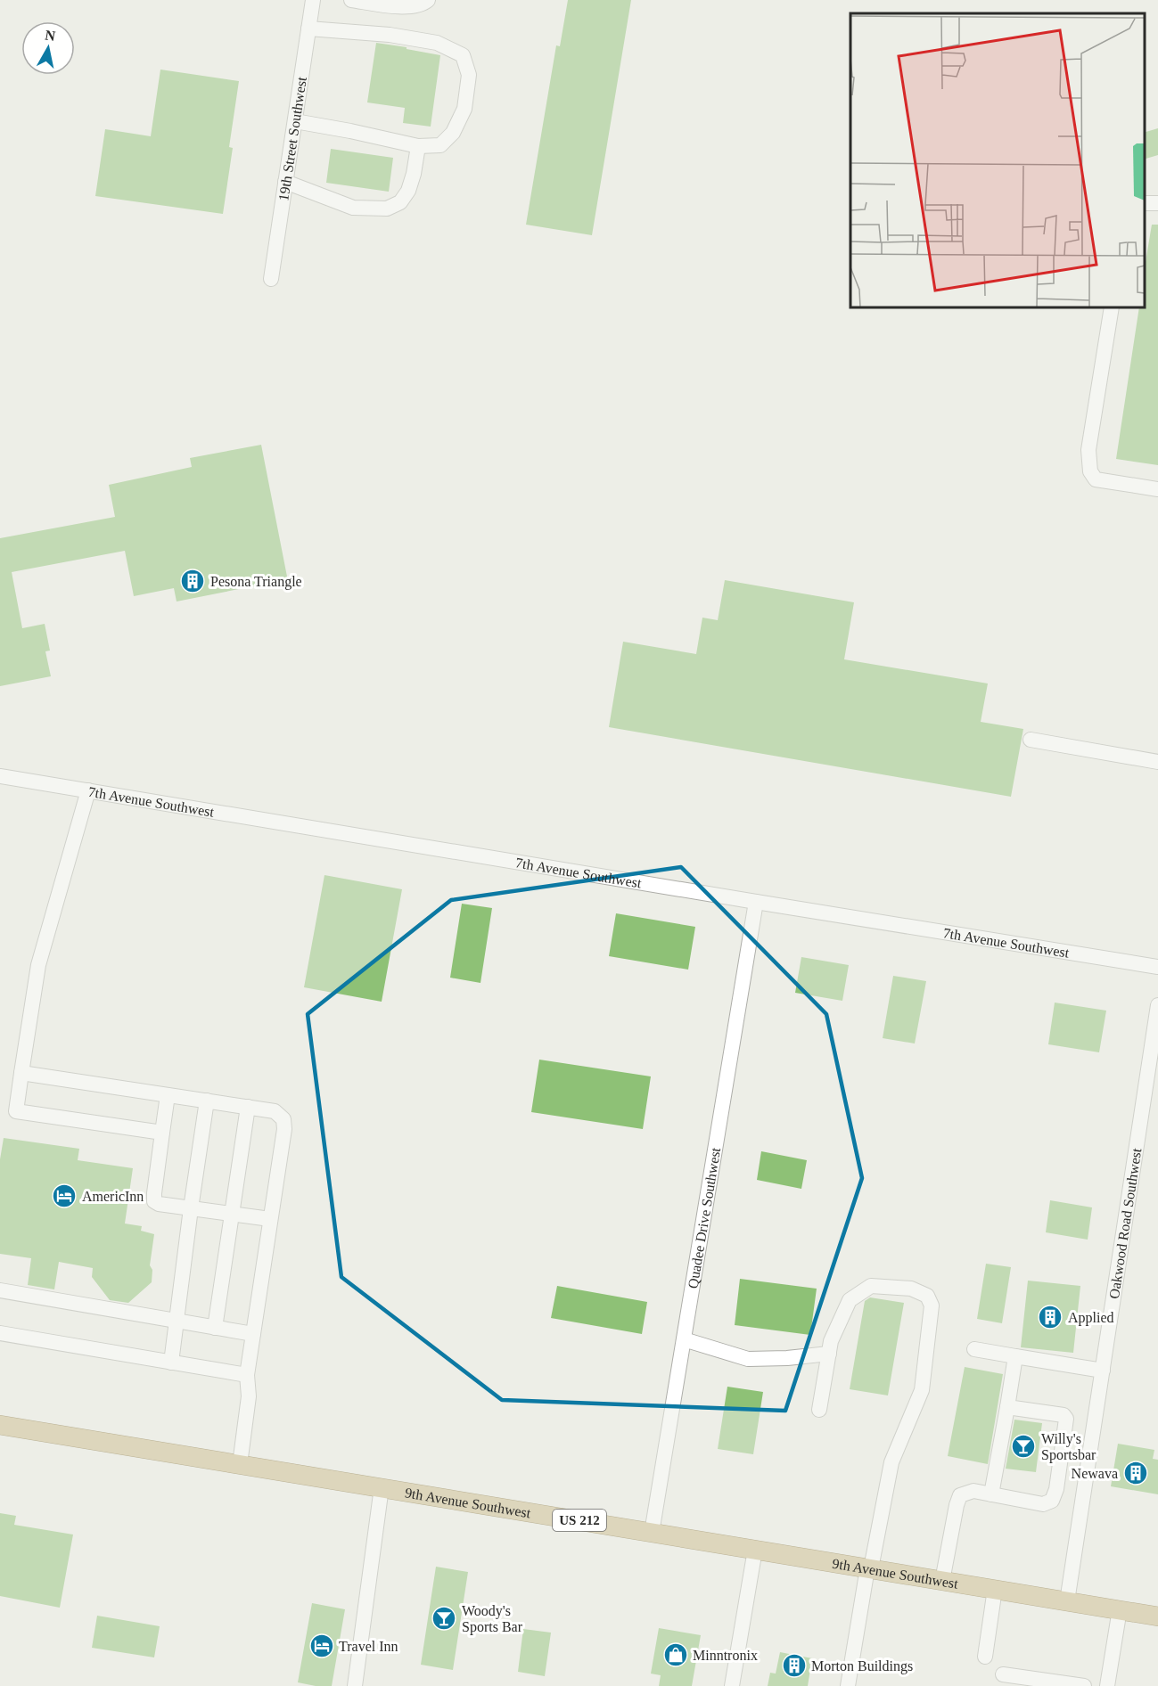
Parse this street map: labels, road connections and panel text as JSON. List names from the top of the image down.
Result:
{
  "streets": {
    "main road": ["9th Avenue Southwest", "US 212"],
    "street": [
      "19th Street Southwest",
      "7th Avenue Southwest",
      "Quadee Drive Southwest",
      "Oakwood Road Southwest"
    ]
  },
  "crossings": [
    ["7th Avenue Southwest", "Quadee Drive Southwest"],
    ["Quadee Drive Southwest", "9th Avenue Southwest"],
    ["Oakwood Road Southwest", "9th Avenue Southwest"]
  ],
  "places": {
    "building": [
      "Pesona Triangle",
      "Applied",
      "Newava",
      "Morton Buildings"
    ],
    "hotel": ["AmericInn", "Travel Inn"],
    "bar": ["Willy's Sportsbar", "Woody's Sports Bar"],
    "shop": ["Minntronix"]
  },
  "north": "top"
}
